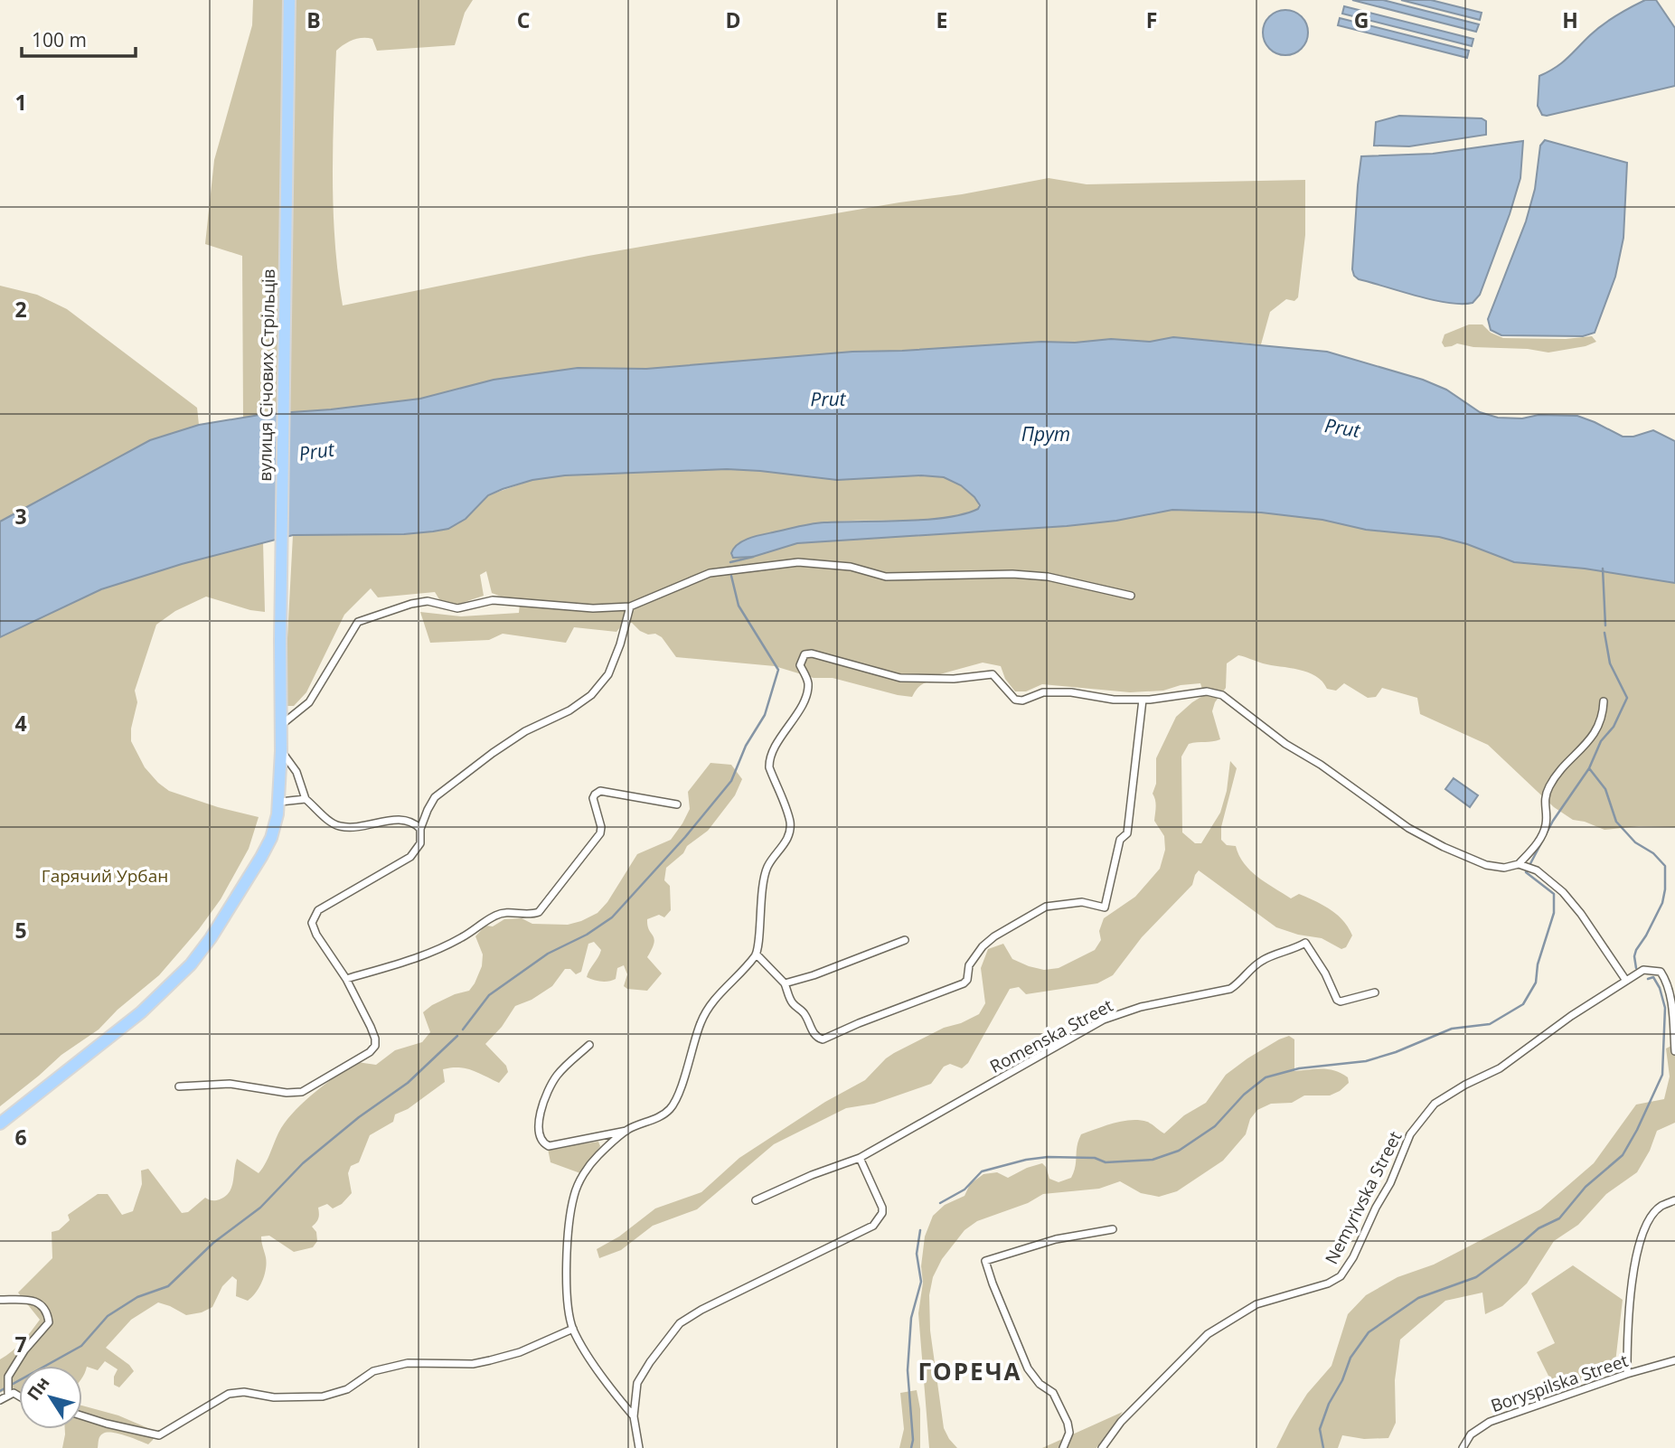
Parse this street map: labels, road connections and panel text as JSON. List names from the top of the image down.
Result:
{
  "streets": {
    "main road": ["вулиця Січових Стрільців"],
    "street": ["Romenska Street", "Nemyrivska Street", "Boryspilska Street"]
  },
  "districts": ["ГОРЕЧА"],
  "water": ["Prut", "Прут"],
  "parks": ["Гарячий Урбан"],
  "scale_bar": "100 m",
  "north": "top left",
  "grid": {
    "columns": [
      "B",
      "C",
      "D",
      "E",
      "F",
      "G",
      "H"
    ],
    "rows": [
      "1",
      "2",
      "3",
      "4",
      "5",
      "6",
      "7"
    ]
  }
}
